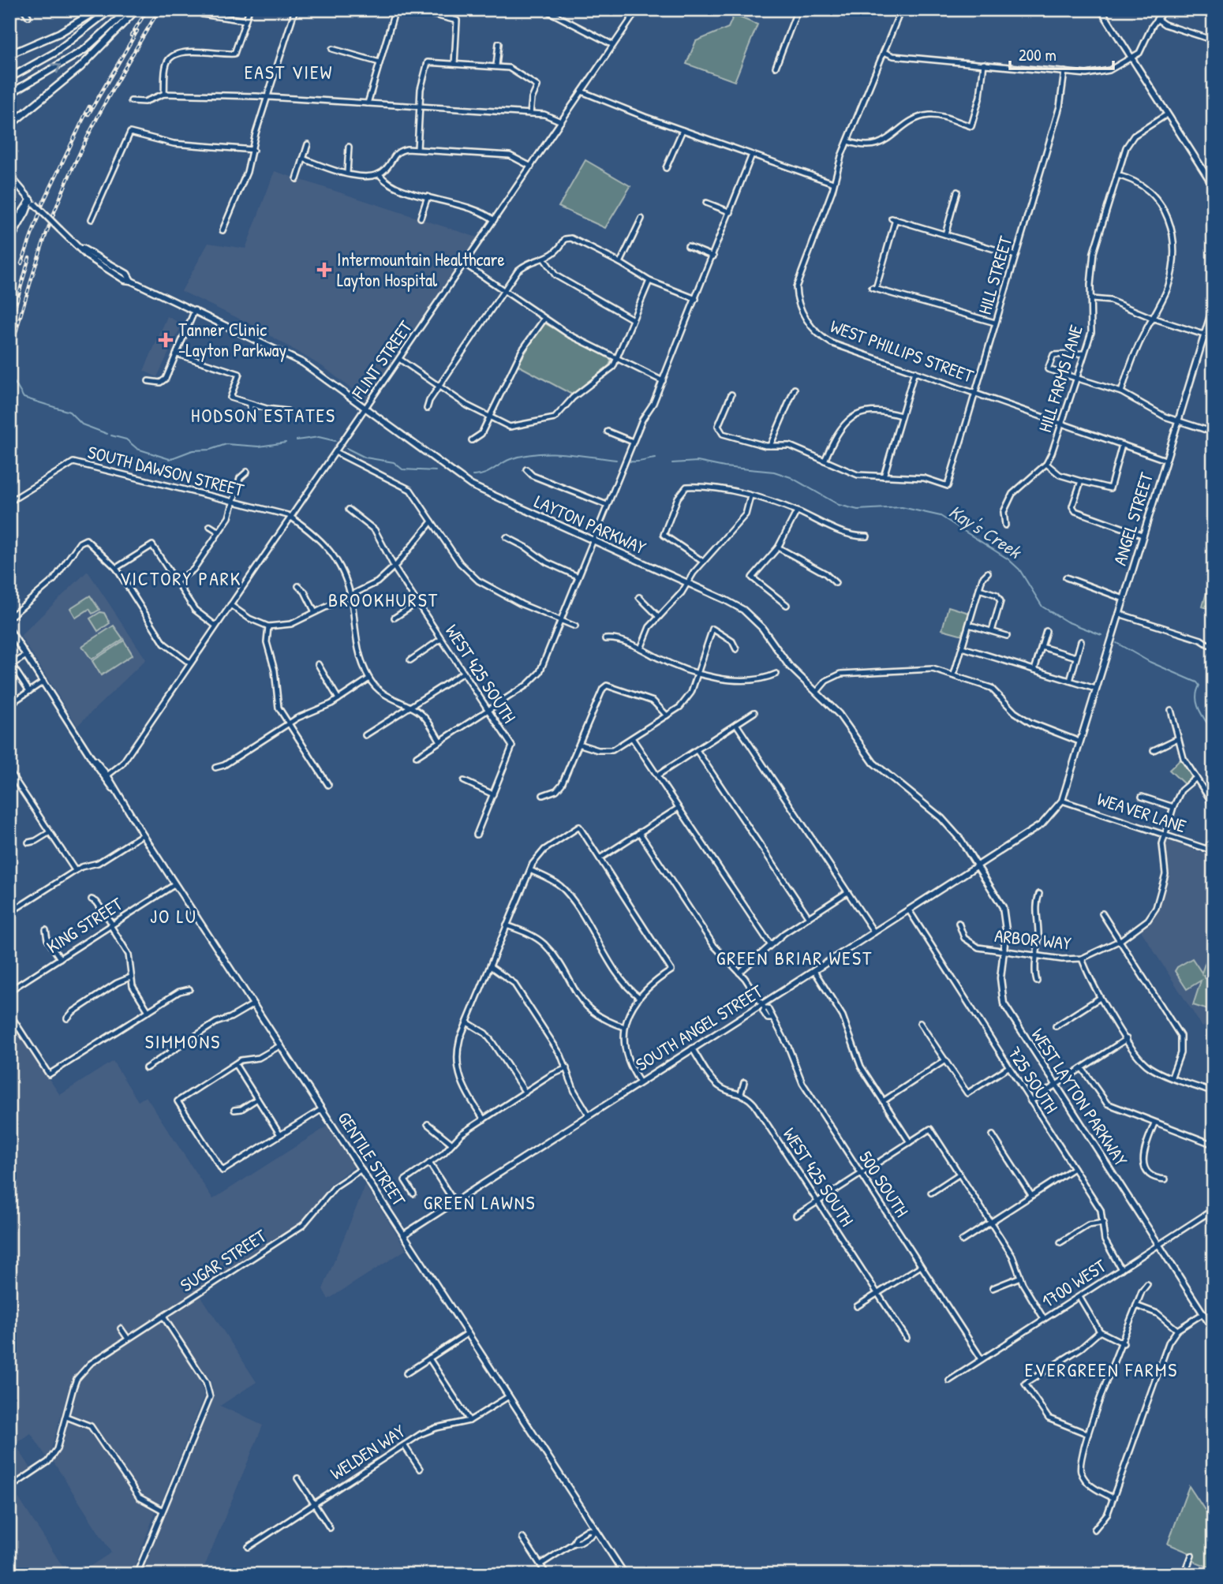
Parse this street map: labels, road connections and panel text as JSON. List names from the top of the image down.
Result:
{
  "streets": {
    "main road": [
      "ANGEL STREET",
      "LAYTON PARKWAY",
      "SOUTH ANGEL STREET",
      "WEST LAYTON PARKWAY",
      "GENTILE STREET"
    ],
    "street": [
      "HILL STREET",
      "WEST PHILLIPS STREET",
      "FLINT STREET",
      "HILL FARMS LANE",
      "SOUTH DAWSON STREET",
      "WEST 425 SOUTH",
      "WEAVER LANE",
      "KING STREET",
      "ARBOR WAY",
      "725 SOUTH",
      "500 SOUTH",
      "SUGAR STREET",
      "1700 WEST",
      "WELDEN WAY"
    ]
  },
  "crossings": [
    ["HILL STREET", "WEST PHILLIPS STREET"],
    ["WEST PHILLIPS STREET", "HILL FARMS LANE"],
    ["WEST PHILLIPS STREET", "ANGEL STREET"],
    ["FLINT STREET", "SOUTH DAWSON STREET"],
    ["FLINT STREET", "LAYTON PARKWAY"],
    ["FLINT STREET", "GENTILE STREET"],
    ["ANGEL STREET", "SOUTH ANGEL STREET"],
    ["LAYTON PARKWAY", "SOUTH ANGEL STREET"],
    ["LAYTON PARKWAY", "WEST LAYTON PARKWAY"],
    ["WEST 425 SOUTH", "SOUTH ANGEL STREET"],
    ["WEAVER LANE", "ARBOR WAY"],
    ["WEAVER LANE", "SOUTH ANGEL STREET"],
    ["KING STREET", "GENTILE STREET"],
    ["ARBOR WAY", "WEST LAYTON PARKWAY"],
    ["SOUTH ANGEL STREET", "725 SOUTH"],
    ["SOUTH ANGEL STREET", "WEST LAYTON PARKWAY"],
    ["SOUTH ANGEL STREET", "GENTILE STREET"],
    ["SOUTH ANGEL STREET", "500 SOUTH"],
    ["725 SOUTH", "1700 WEST"],
    ["WEST LAYTON PARKWAY", "1700 WEST"],
    ["GENTILE STREET", "SUGAR STREET"],
    ["GENTILE STREET", "WELDEN WAY"],
    ["500 SOUTH", "1700 WEST"]
  ],
  "districts": [
    "EAST VIEW",
    "HODSON ESTATES",
    "VICTORY PARK",
    "BROOKHURST",
    "JO LU",
    "GREEN BRIAR WEST",
    "SIMMONS",
    "GREEN LAWNS",
    "EVERGREEN FARMS"
  ],
  "water": ["Kay's Creek"],
  "places": {
    "health": ["Intermountain Healthcare Layton Hospital", "Tanner Clinic -Layton Parkway"]
  },
  "scale_bar": "200 m"
}
